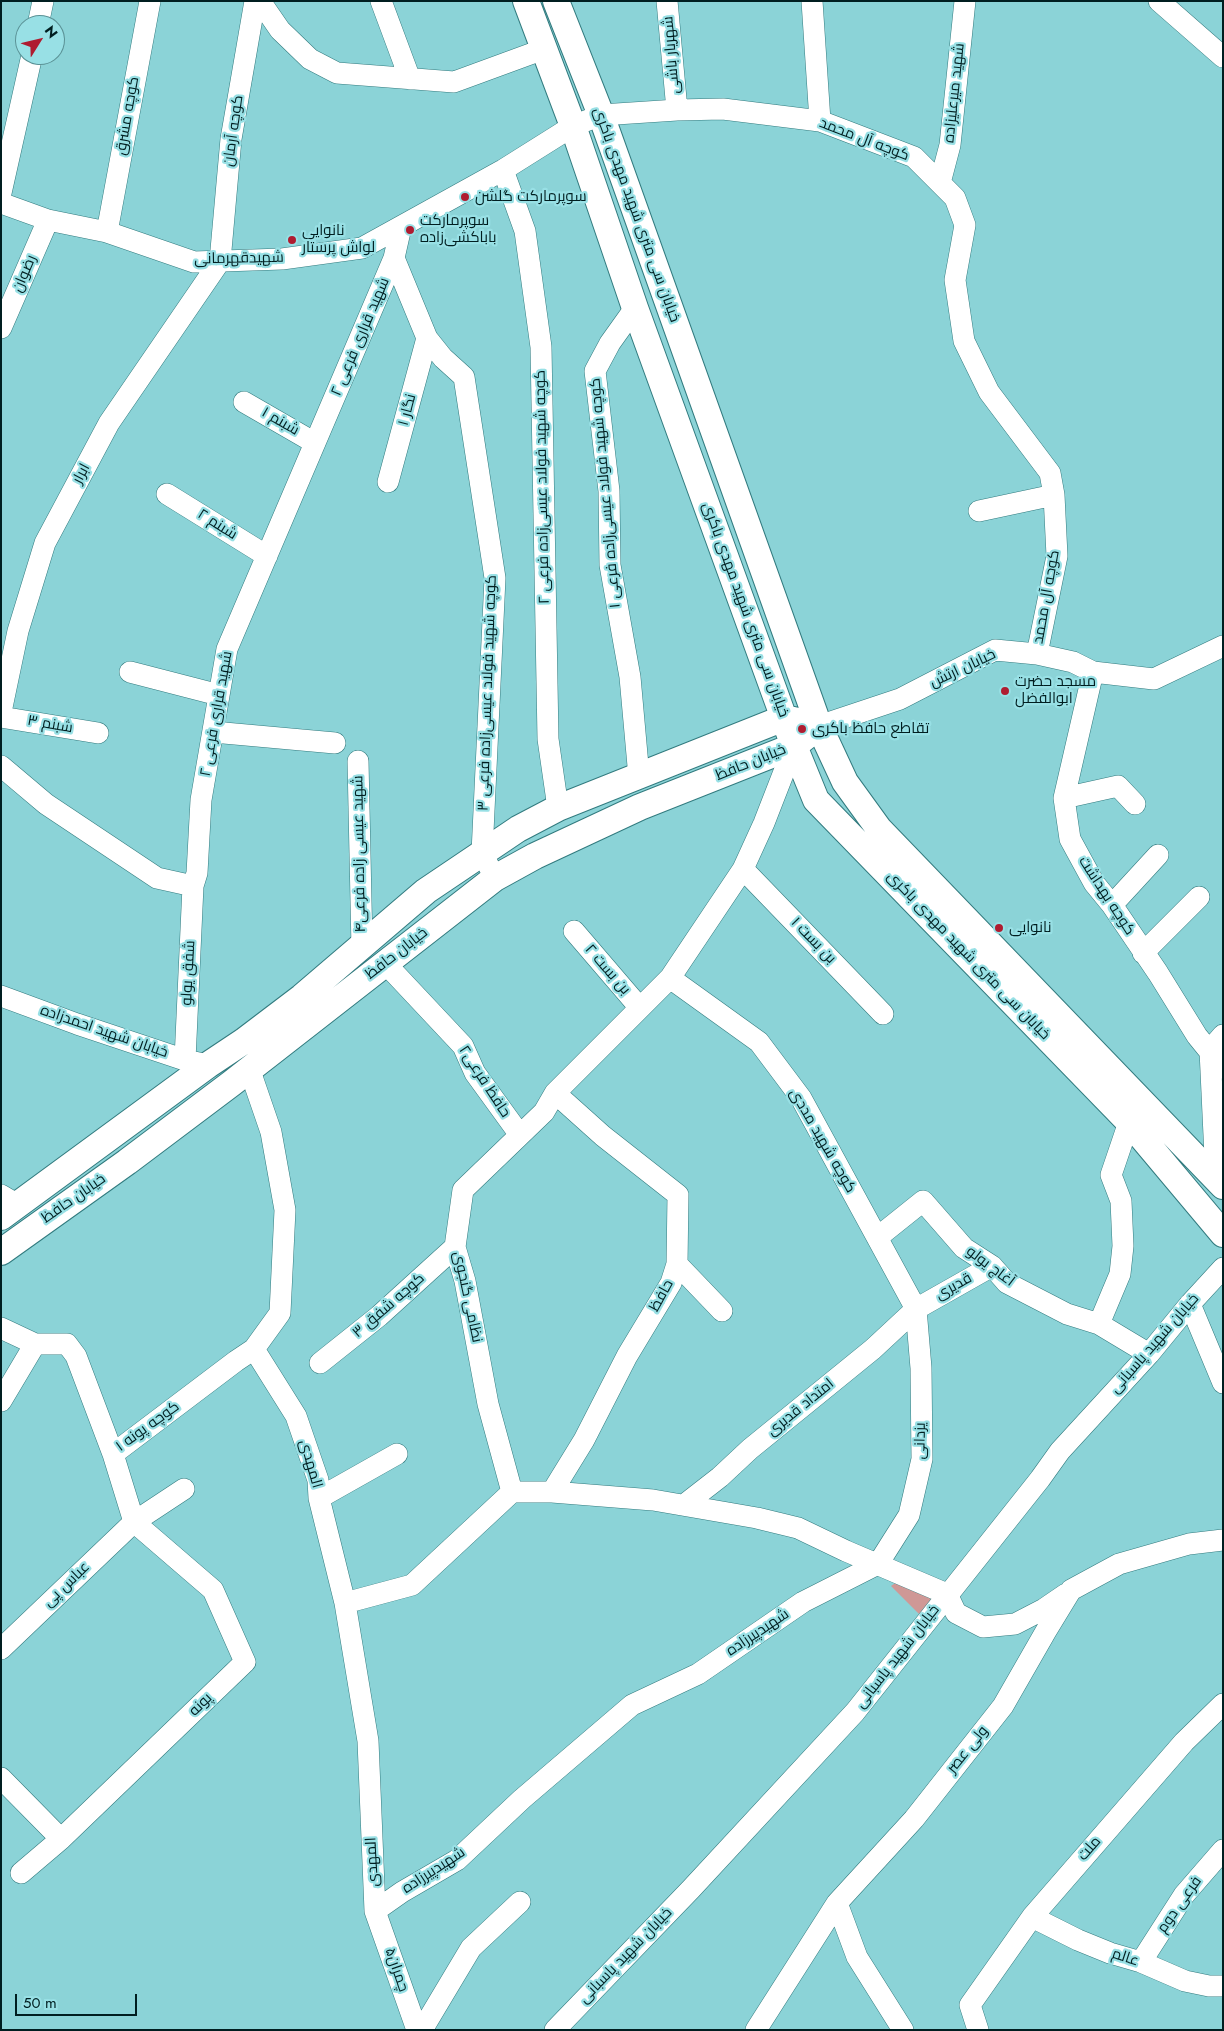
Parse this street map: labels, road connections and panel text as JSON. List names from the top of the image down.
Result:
{
  "streets": {
    "main road": ["خیابان سی متری شهید مهدی باکری", "خیابان حافظ"],
    "street": [
      "شهریار باشی",
      "شهید میرعلیزاده",
      "کوچه مشرق",
      "کوچه آرمان",
      "کوچه آل محمد",
      "شهیدقهرمانی",
      "رضوان",
      "شهید قراری فرعی ۲",
      "نگار ۱",
      "شبنم ۱",
      "ابرار",
      "کوچه شهید فولاد عیسی‌زاده فرعی ۲",
      "کوچه شهید فولاد عیسی‌زاده فرعی ۱",
      "شبنم ۲",
      "خیابان ارتش",
      "کوچه شهید فولاد عیسی‌زاده فرعی ۳",
      "شبنم ۳",
      "شهید عیسی زاده فرعی۴",
      "کوچه بهداشت",
      "بن بست ۱",
      "بن بست ۲",
      "شفق یولو",
      "خیابان شهید احمدزاده",
      "حافظ فرعی۲",
      "کوچه شهید مددی",
      "آغاج یولو",
      "قدیری",
      "حافظ",
      "نظامی گنجوی",
      "کوچه شفق ۳",
      "خیابان شهید پاسبانی",
      "امتداد قدیری",
      "کوچه پونه ۱",
      "یزدانی",
      "المهدی",
      "عباس پی",
      "شهیدپیرزاده",
      "پونه",
      "ولی عصر",
      "ملت",
      "فرعی دوم",
      "عالم",
      "چمران۵"
    ]
  },
  "crossings": [
    ["شهریار باشی", "کوچه آل محمد"],
    ["شهید میرعلیزاده", "کوچه آل محمد"],
    ["کوچه مشرق", "شهیدقهرمانی"],
    ["کوچه آرمان", "شهیدقهرمانی"],
    ["کوچه آرمان", "ابرار"],
    ["کوچه آل محمد", "خیابان سی متری شهید مهدی باکری"],
    ["کوچه آل محمد", "شهیدقهرمانی"],
    ["کوچه آل محمد", "خیابان ارتش"],
    ["خیابان سی متری شهید مهدی باکری", "شهیدقهرمانی"],
    ["خیابان سی متری شهید مهدی باکری", "کوچه شهید فولاد عیسی‌زاده فرعی ۱"],
    ["خیابان سی متری شهید مهدی باکری", "خیابان ارتش"],
    ["خیابان سی متری شهید مهدی باکری", "خیابان حافظ"],
    ["شهیدقهرمانی", "رضوان"],
    ["شهیدقهرمانی", "شهید قراری فرعی ۲"],
    ["شهیدقهرمانی", "ابرار"],
    ["شهیدقهرمانی", "کوچه شهید فولاد عیسی‌زاده فرعی ۲"],
    ["شهید قراری فرعی ۲", "شبنم ۱"],
    ["شهید قراری فرعی ۲", "شبنم ۲"],
    ["شهید قراری فرعی ۲", "کوچه شهید فولاد عیسی‌زاده فرعی ۳"],
    ["شهید قراری فرعی ۲", "شفق یولو"],
    ["نگار ۱", "کوچه شهید فولاد عیسی‌زاده فرعی ۳"],
    ["کوچه شهید فولاد عیسی‌زاده فرعی ۲", "خیابان حافظ"],
    ["کوچه شهید فولاد عیسی‌زاده فرعی ۱", "خیابان حافظ"],
    ["خیابان ارتش", "خیابان حافظ"],
    ["خیابان ارتش", "کوچه بهداشت"],
    ["کوچه شهید فولاد عیسی‌زاده فرعی ۳", "خیابان حافظ"],
    ["خیابان حافظ", "شهید عیسی زاده فرعی۴"],
    ["خیابان حافظ", "شفق یولو"],
    ["خیابان حافظ", "خیابان شهید احمدزاده"],
    ["خیابان حافظ", "حافظ فرعی۲"],
    ["بن بست ۲", "نظامی گنجوی"],
    ["شفق یولو", "خیابان شهید احمدزاده"],
    ["حافظ فرعی۲", "نظامی گنجوی"],
    ["کوچه شهید مددی", "آغاج یولو"],
    ["کوچه شهید مددی", "قدیری"],
    ["کوچه شهید مددی", "نظامی گنجوی"],
    ["کوچه شهید مددی", "امتداد قدیری"],
    ["کوچه شهید مددی", "یزدانی"],
    ["آغاج یولو", "قدیری"],
    ["آغاج یولو", "خیابان شهید پاسبانی"],
    ["قدیری", "امتداد قدیری"],
    ["قدیری", "یزدانی"],
    ["حافظ", "نظامی گنجوی"],
    ["نظامی گنجوی", "کوچه شفق ۳"],
    ["امتداد قدیری", "یزدانی"],
    ["کوچه پونه ۱", "المهدی"],
    ["یزدانی", "شهیدپیرزاده"],
    ["المهدی", "شهیدپیرزاده"],
    ["المهدی", "چمران۵"],
    ["عباس پی", "پونه"],
    ["شهیدپیرزاده", "چمران۵"],
    ["ملت", "عالم"],
    ["فرعی دوم", "عالم"]
  ],
  "places": [
    "سوپرمارکت گلشن",
    "سوپرمارکت باباکشی‌زاده",
    "نانوایی لواش پرستار",
    "مسجد حضرت ابوالفضل",
    "تقاطع حافظ باکری",
    "نانوایی"
  ],
  "scale_bar": "50 m",
  "north": "top right"
}
